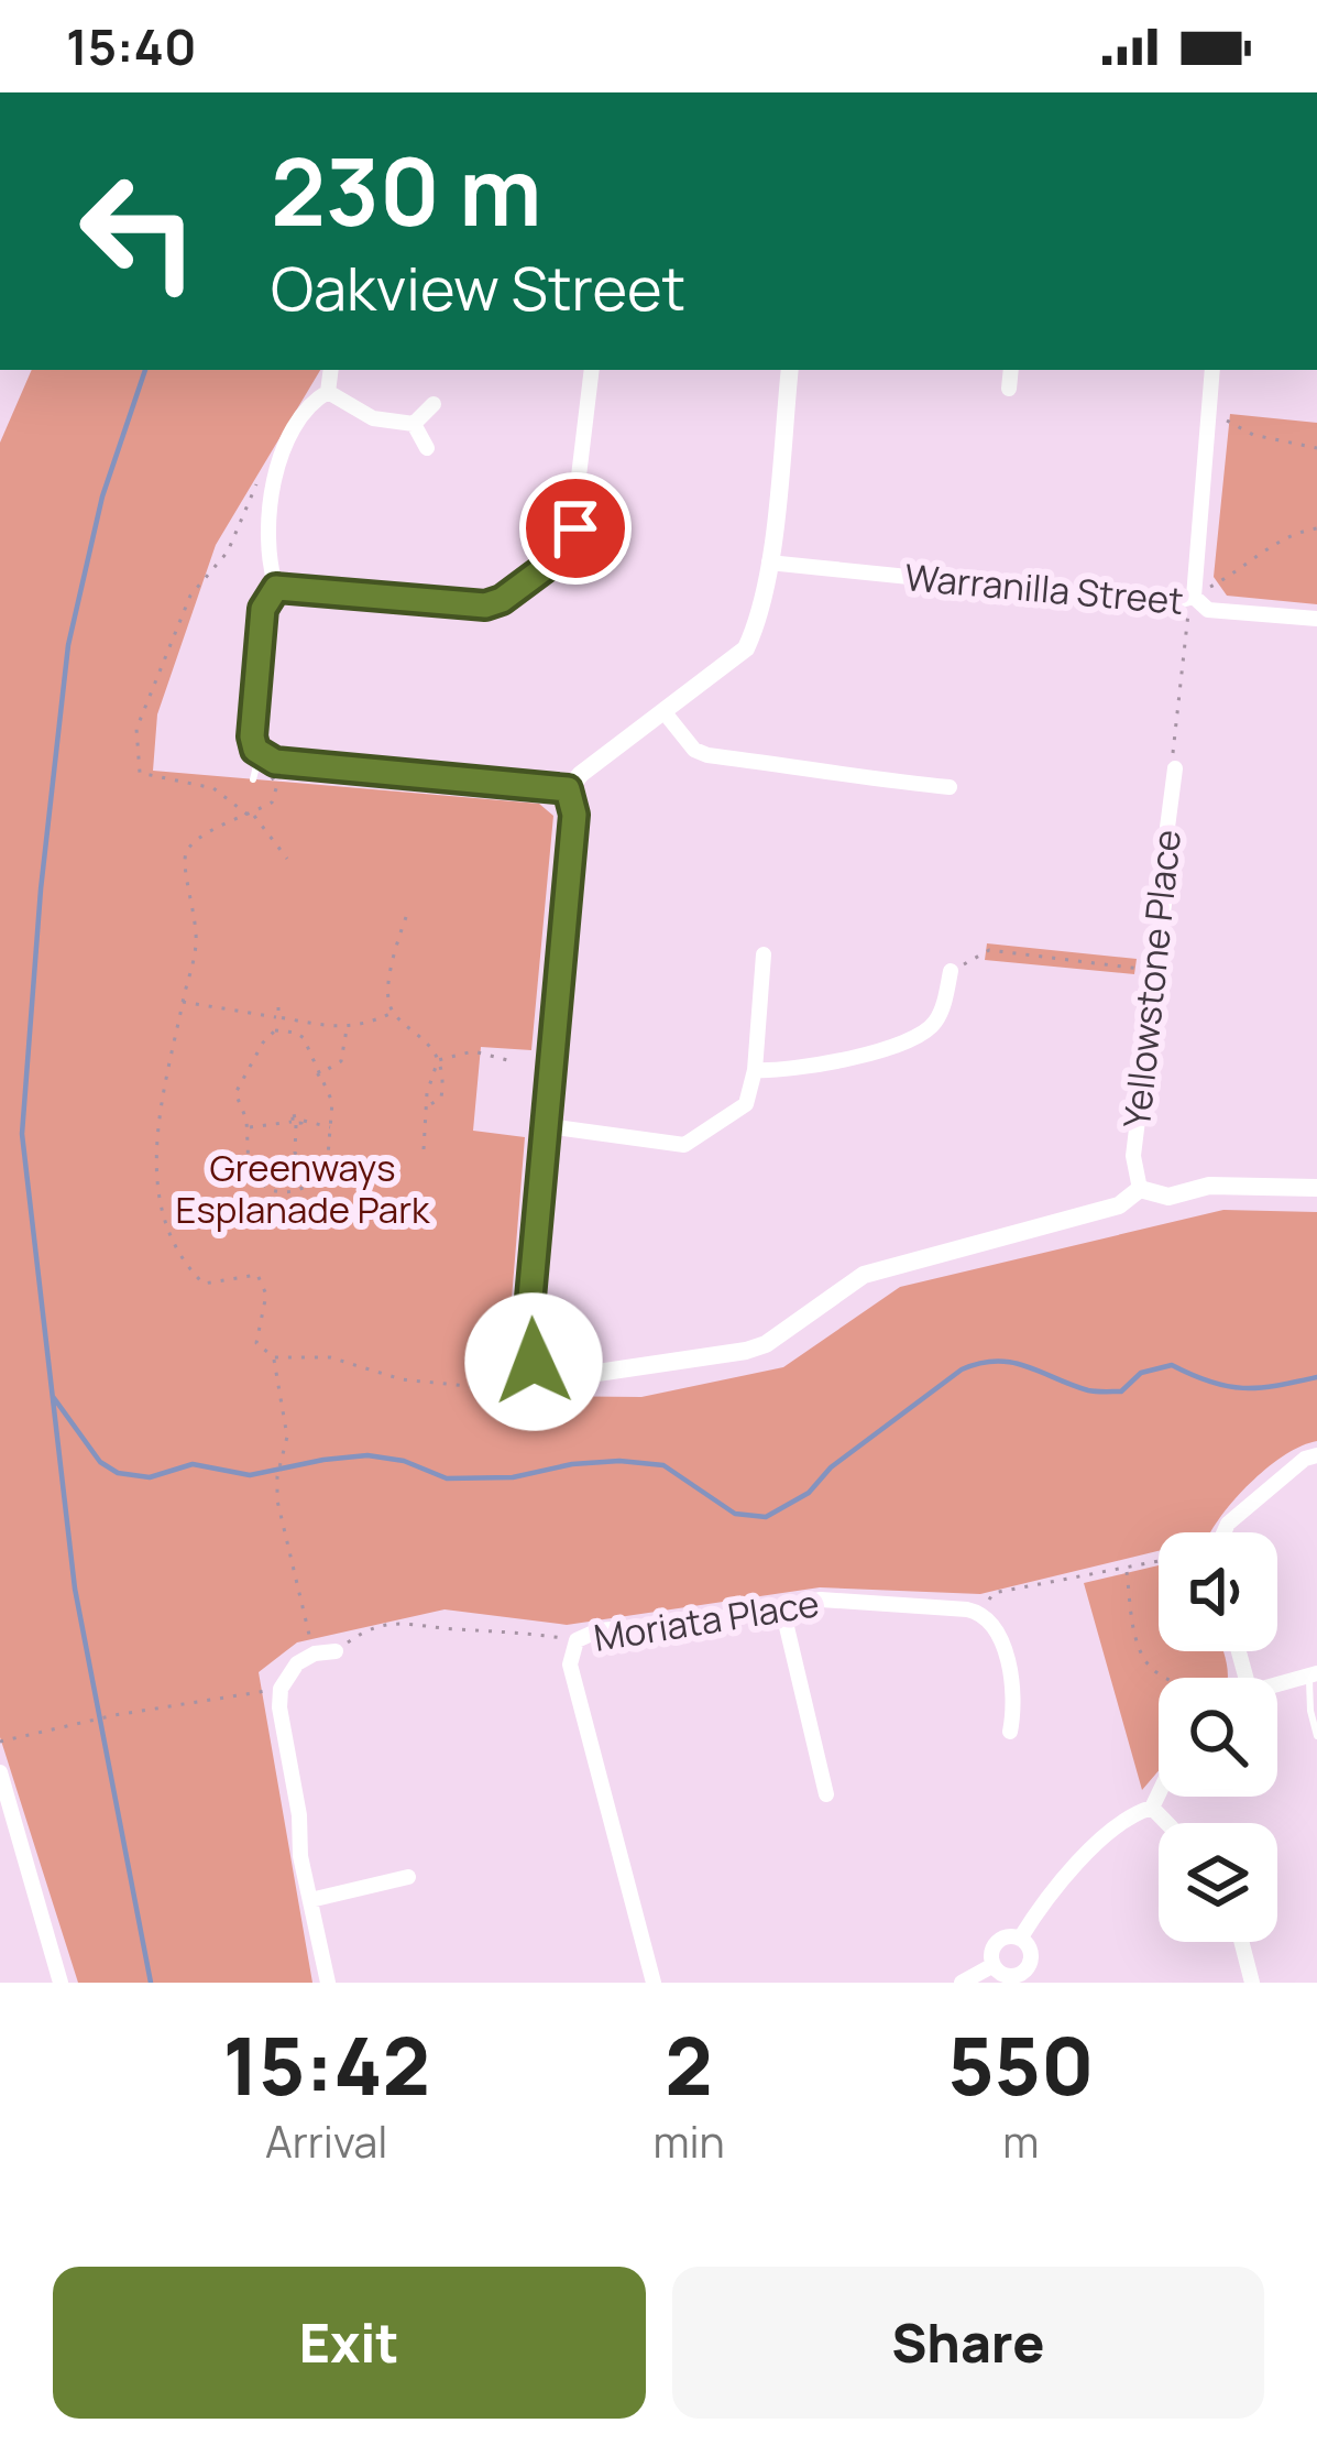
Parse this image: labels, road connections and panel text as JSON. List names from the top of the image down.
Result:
{
  "streets": {
    "street": ["Warranilla Street", "Yellowstone Place", "Moriata Place"]
  },
  "parks": ["Greenways Esplanade Park"],
  "page": {
    "status": "15:40",
    "turn": ["230 m", "Oakview Street"],
    "eta": [
      "15:42",
      "Arrival",
      "2",
      "min",
      "550",
      "m"
    ],
    "buttons": ["Exit", "Share"]
  }
}
